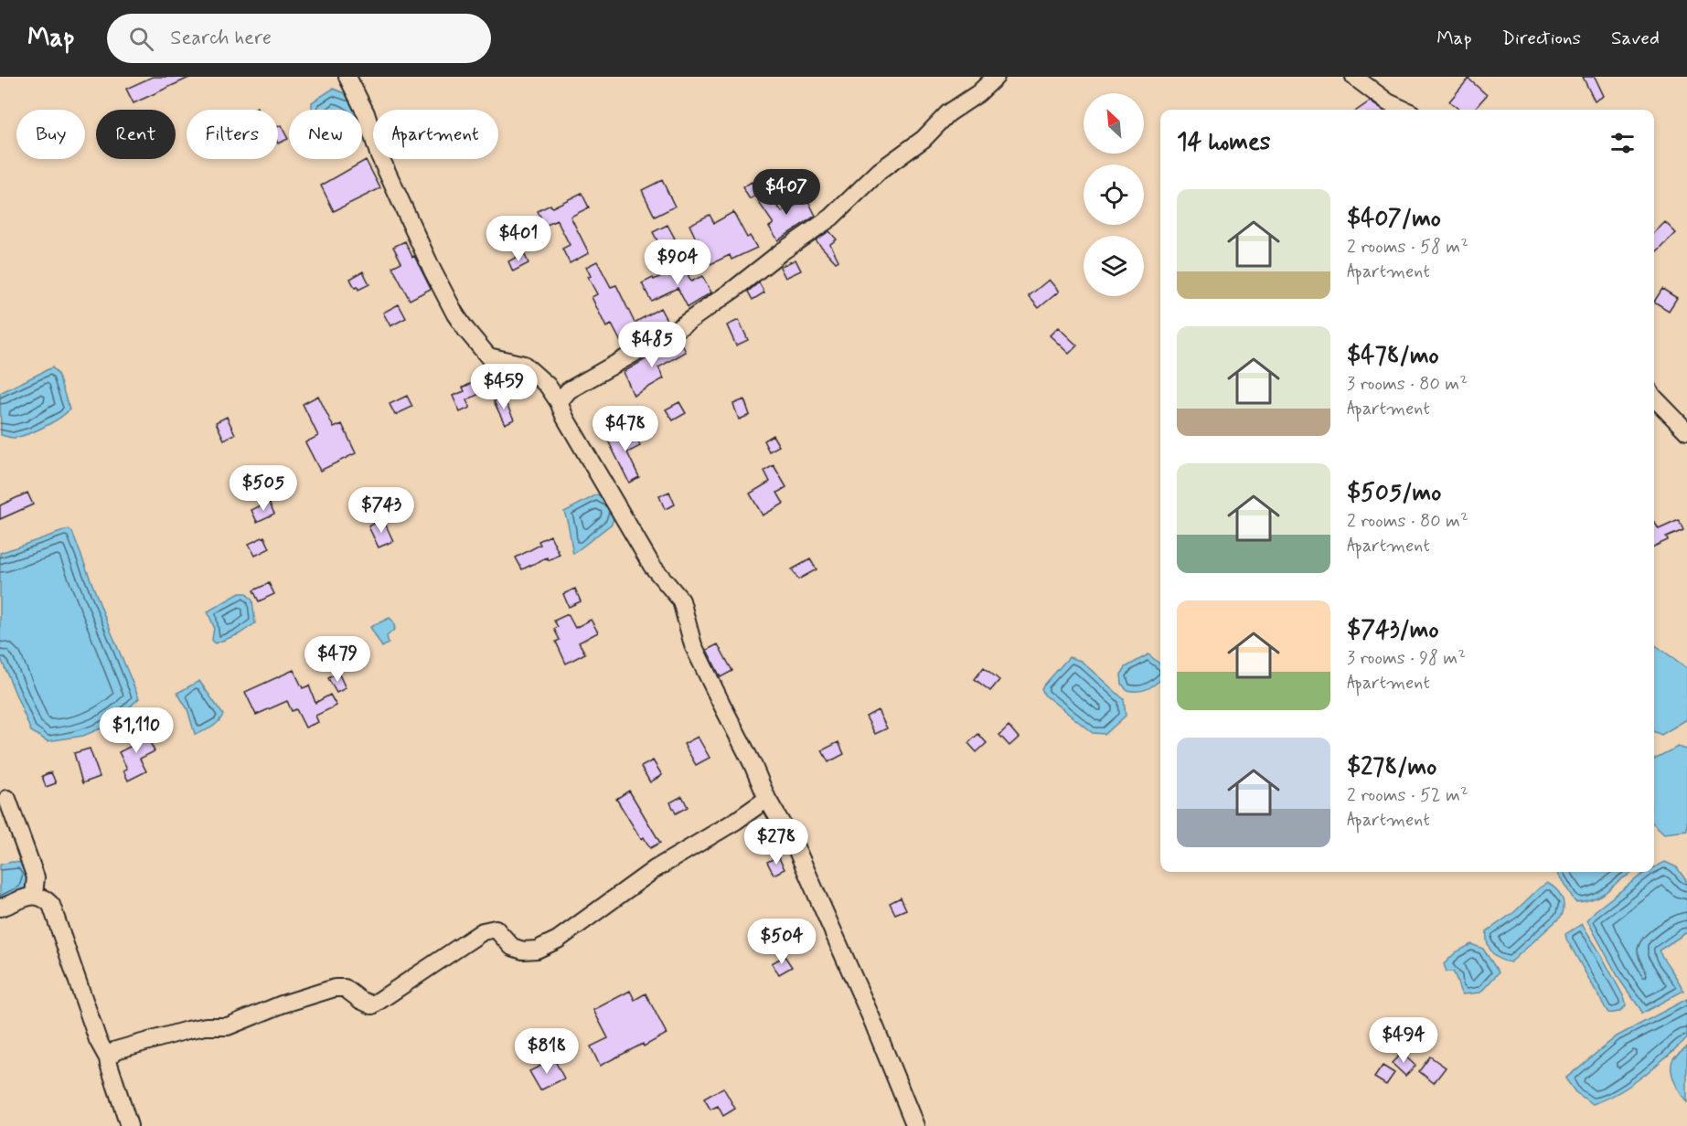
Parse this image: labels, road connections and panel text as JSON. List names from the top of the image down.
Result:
{
  "north": "top left",
  "page": {
    "header": "Map",
    "search": "Search here",
    "nav": ["Map", "Directions", "Saved"],
    "chip": [
      "Buy",
      "Rent",
      "Filters",
      "New",
      "Apartment"
    ],
    "heading": "14 homes",
    "price": [
      "$407",
      "$401",
      "$904",
      "$485",
      "$459",
      "$478",
      "$505",
      "$743",
      "$479",
      "$1,110",
      "$278",
      "$504",
      "$494",
      "$818"
    ],
    "list": [
      {
        "name": "$407/mo",
        "note": "2 rooms · 58 m² · Apartment"
      },
      {
        "name": "$478/mo",
        "note": "3 rooms · 80 m² · Apartment"
      },
      {
        "name": "$505/mo",
        "note": "2 rooms · 80 m² · Apartment"
      },
      {
        "name": "$743/mo",
        "note": "3 rooms · 98 m² · Apartment"
      },
      {
        "name": "$278/mo",
        "note": "2 rooms · 52 m² · Apartment"
      }
    ]
  }
}
